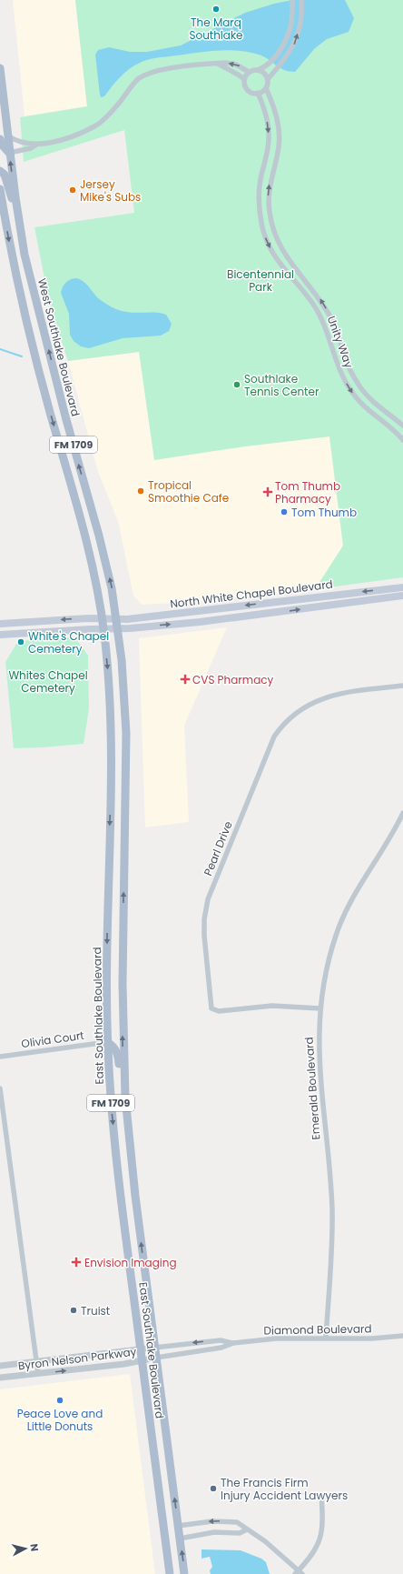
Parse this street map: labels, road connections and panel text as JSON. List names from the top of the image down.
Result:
{
  "streets": {
    "main road": [
      "West Southlake Boulevard",
      "FM 1709",
      "North White Chapel Boulevard",
      "East Southlake Boulevard"
    ],
    "street": [
      "Unity Way",
      "Pearl Drive",
      "Olivia Court",
      "Emerald Boulevard",
      "Diamond Boulevard",
      "Byron Nelson Parkway"
    ]
  },
  "crossings": [
    ["West Southlake Boulevard", "North White Chapel Boulevard"],
    ["West Southlake Boulevard", "East Southlake Boulevard"],
    ["FM 1709", "North White Chapel Boulevard"],
    ["FM 1709", "East Southlake Boulevard"],
    ["North White Chapel Boulevard", "East Southlake Boulevard"],
    ["Pearl Drive", "Emerald Boulevard"],
    ["East Southlake Boulevard", "Olivia Court"],
    ["East Southlake Boulevard", "Diamond Boulevard"],
    ["East Southlake Boulevard", "Byron Nelson Parkway"],
    ["Emerald Boulevard", "Diamond Boulevard"],
    ["Diamond Boulevard", "Byron Nelson Parkway"]
  ],
  "parks": ["Bicentennial Park", "Whites Chapel Cemetery"],
  "places": {
    "other": [
      "The Marq Southlake",
      "Jersey Mike's Subs",
      "Southlake Tennis Center",
      "Tropical Smoothie Cafe",
      "Tom Thumb",
      "White's Chapel Cemetery",
      "Truist",
      "Peace Love and Little Donuts",
      "The Francis Firm Injury Accident Lawyers"
    ],
    "health": ["Tom Thumb Pharmacy", "CVS Pharmacy", "Envision Imaging"]
  },
  "north": "right"
}
